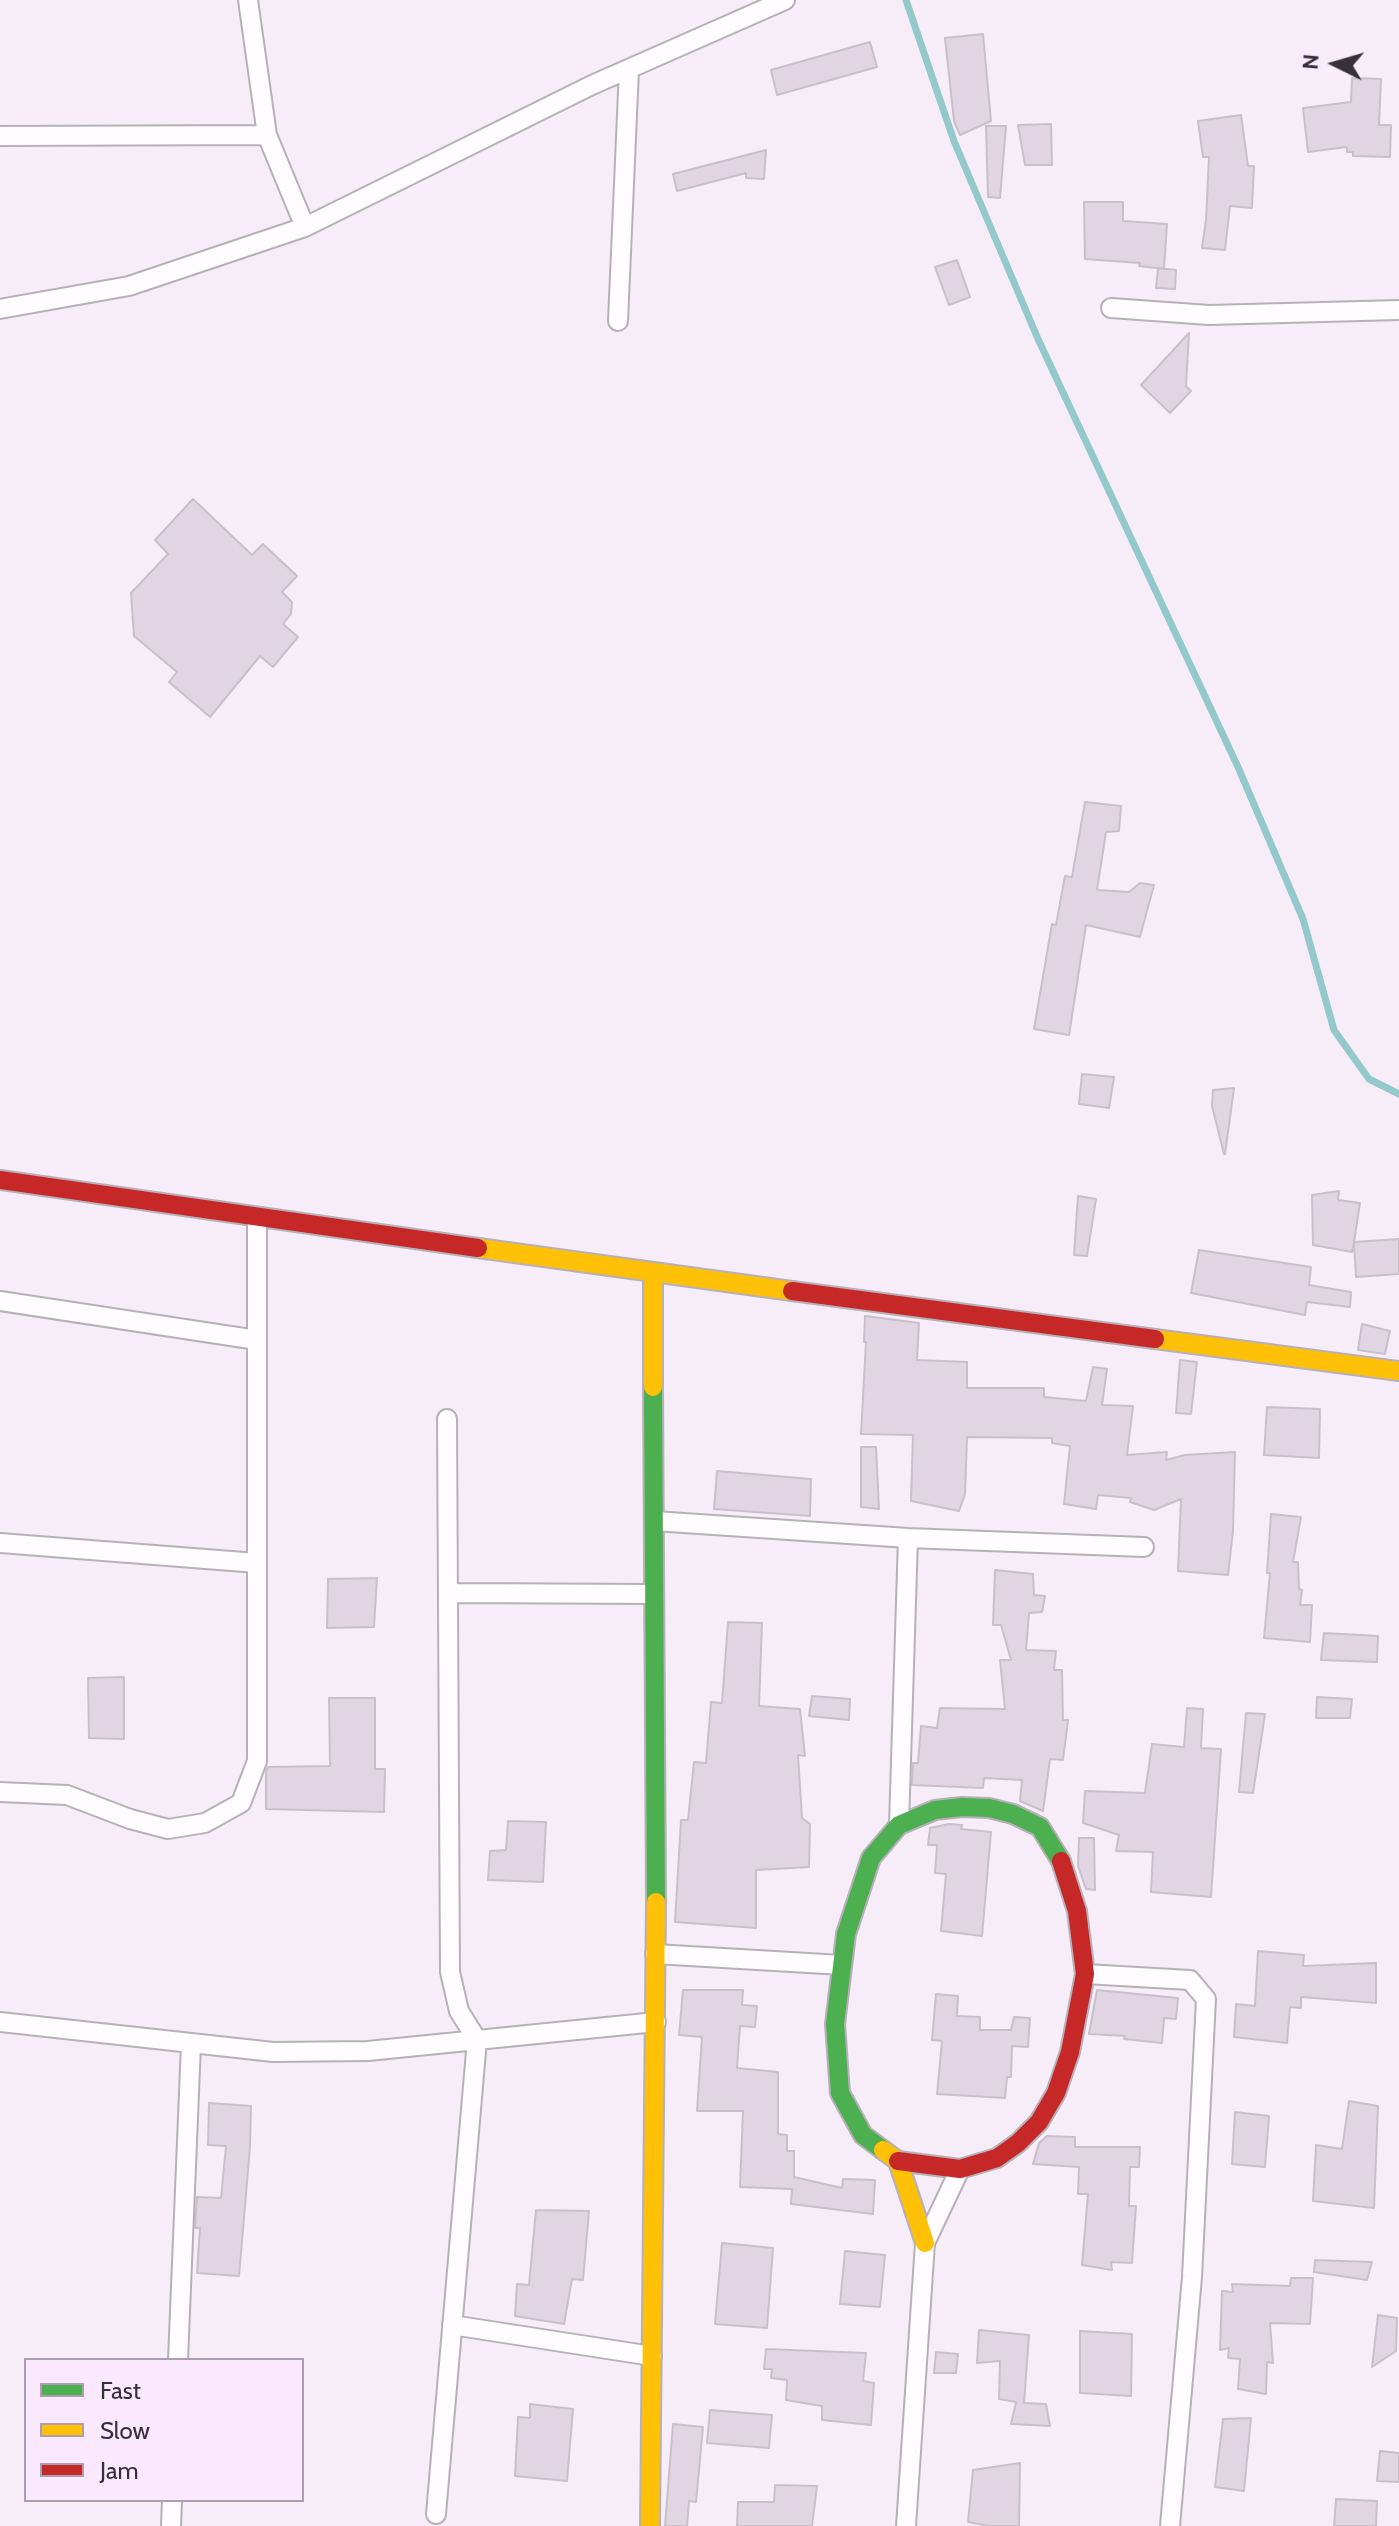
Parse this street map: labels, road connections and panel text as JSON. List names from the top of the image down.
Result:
{
  "legend": ["Fast", "Slow", "Jam"],
  "north": "left"
}
